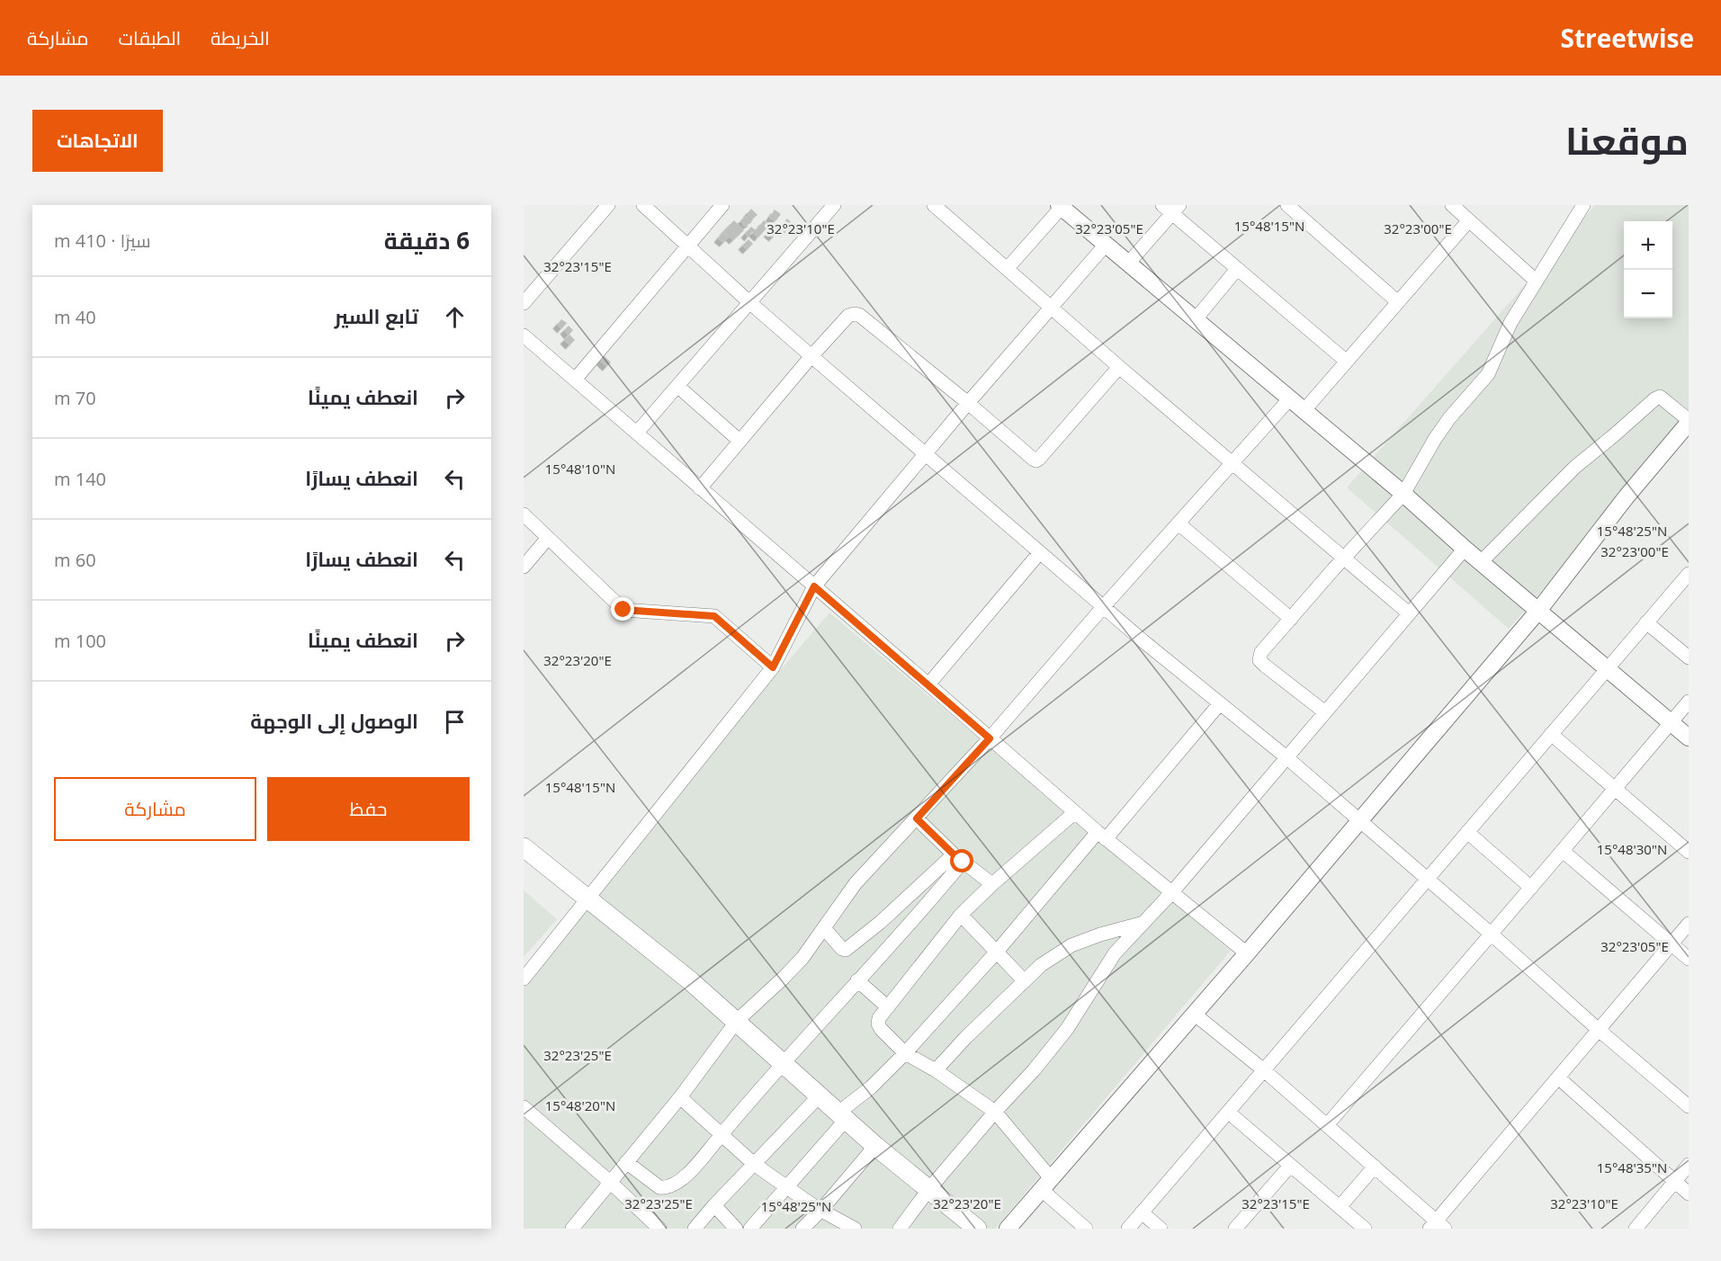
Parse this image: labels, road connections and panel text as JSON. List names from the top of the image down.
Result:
{
  "page": {
    "header": "Streetwise",
    "nav": ["الخريطة", "الطبقات", "مشاركة"],
    "title": "موقعنا",
    "buttons": [
      "الاتجاهات",
      ["حفظ", "مشاركة"]
    ],
    "heading": ["6 دقيقة", "سيرًا · 410 m"],
    "map_buttons": ["+", "−"],
    "list": [
      ["تابع السير", "40 m"],
      ["انعطف يمينًا", "70 m"],
      ["انعطف يسارًا", "140 m"],
      ["انعطف يسارًا", "60 m"],
      ["انعطف يمينًا", "100 m"],
      "الوصول إلى الوجهة"
    ]
  },
  "coordinates": [
    "15°48'15\"N",
    "32°23'10\"E",
    "32°23'05\"E",
    "32°23'00\"E",
    "32°23'15\"E",
    "15°48'10\"N",
    "15°48'25\"N",
    "32°23'20\"E",
    "15°48'30\"N",
    "32°23'25\"E",
    "15°48'20\"N",
    "15°48'35\"N"
  ]
}
